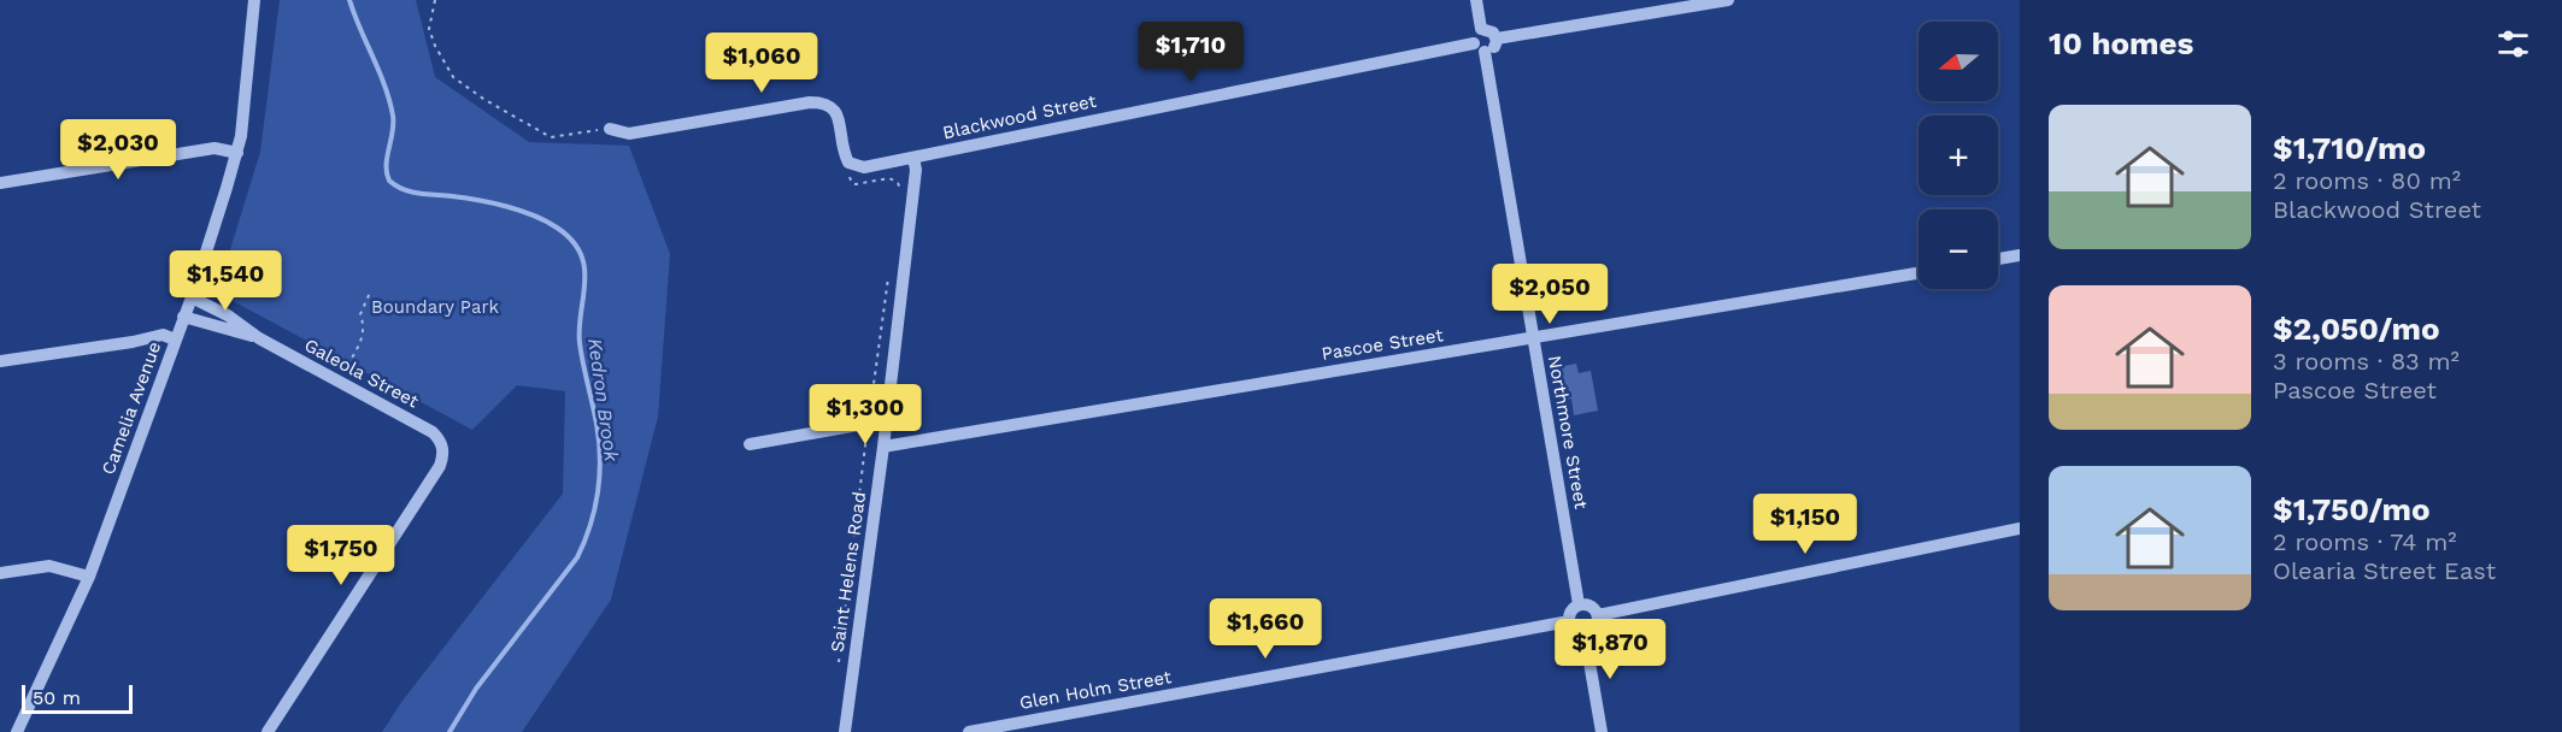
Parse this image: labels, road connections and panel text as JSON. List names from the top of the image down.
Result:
{
  "streets": {
    "street": [
      "Blackwood Street",
      "Pascoe Street",
      "Galeola Street",
      "Camelia Avenue",
      "Northmore Street",
      "Saint Helens Road",
      "Glen Holm Street"
    ]
  },
  "crossings": [
    ["Blackwood Street", "Northmore Street"],
    ["Blackwood Street", "Saint Helens Road"],
    ["Pascoe Street", "Northmore Street"],
    ["Pascoe Street", "Saint Helens Road"],
    ["Galeola Street", "Camelia Avenue"],
    ["Northmore Street", "Glen Holm Street"]
  ],
  "water": ["Kedron Brook"],
  "parks": ["Boundary Park"],
  "scale_bar": "50 m",
  "north": "left",
  "page": {
    "heading": "10 homes",
    "map_buttons": ["+", "−"],
    "price": [
      "$1,710",
      "$1,060",
      "$2,030",
      "$1,540",
      "$2,050",
      "$1,300",
      "$1,150",
      "$1,750",
      "$1,660",
      "$1,870"
    ],
    "list": [
      {
        "name": "$1,710/mo",
        "note": "2 rooms · 80 m² · Blackwood Street"
      },
      {
        "name": "$2,050/mo",
        "note": "3 rooms · 83 m² · Pascoe Street"
      },
      {
        "name": "$1,750/mo",
        "note": "2 rooms · 74 m² · Olearia Street East"
      }
    ],
    "scale": "50 m"
  }
}
